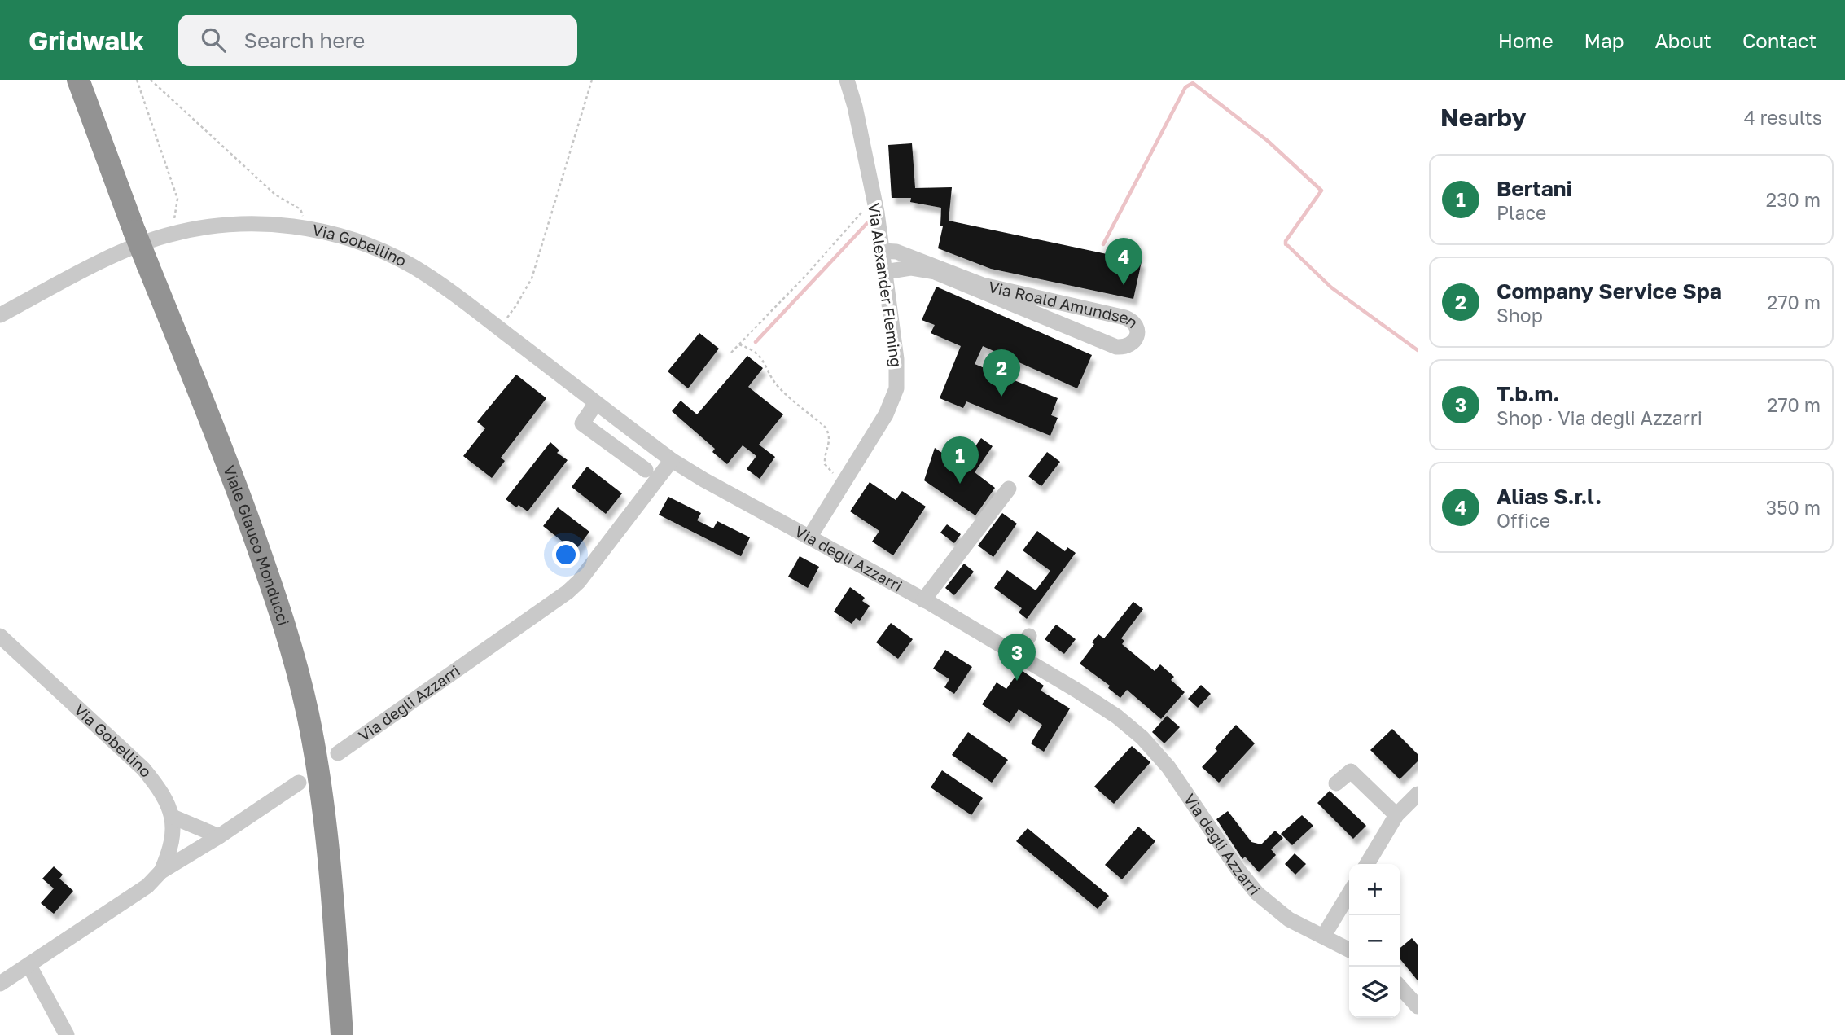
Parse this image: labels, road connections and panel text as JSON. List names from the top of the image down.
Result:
{
  "streets": {
    "highway": ["Viale Glauco Monducci"],
    "street": [
      "Via Gobellino",
      "Via Alexander Fleming",
      "Via Roald Amundsen",
      "Via degli Azzarri"
    ]
  },
  "crossings": [
    ["Via Gobellino", "Via degli Azzarri"],
    ["Via Alexander Fleming", "Via Roald Amundsen"],
    ["Via Alexander Fleming", "Via degli Azzarri"]
  ],
  "page": {
    "header": "Gridwalk",
    "search": "Search here",
    "nav": [
      "Home",
      "Map",
      "About",
      "Contact"
    ],
    "heading": ["Nearby", "4 results"],
    "list": [
      {
        "mark": "1",
        "name": "Bertani",
        "note": "Place",
        "value": "230 m"
      },
      {
        "mark": "2",
        "name": "Company Service Spa",
        "note": "Shop",
        "value": "270 m"
      },
      {
        "mark": "3",
        "name": "T.b.m.",
        "note": "Shop · Via degli Azzarri",
        "value": "270 m"
      },
      {
        "mark": "4",
        "name": "Alias S.r.l.",
        "note": "Office",
        "value": "350 m"
      }
    ],
    "pins": [
      "4",
      "2",
      "1",
      "3"
    ],
    "map_buttons": ["+", "−"]
  }
}
